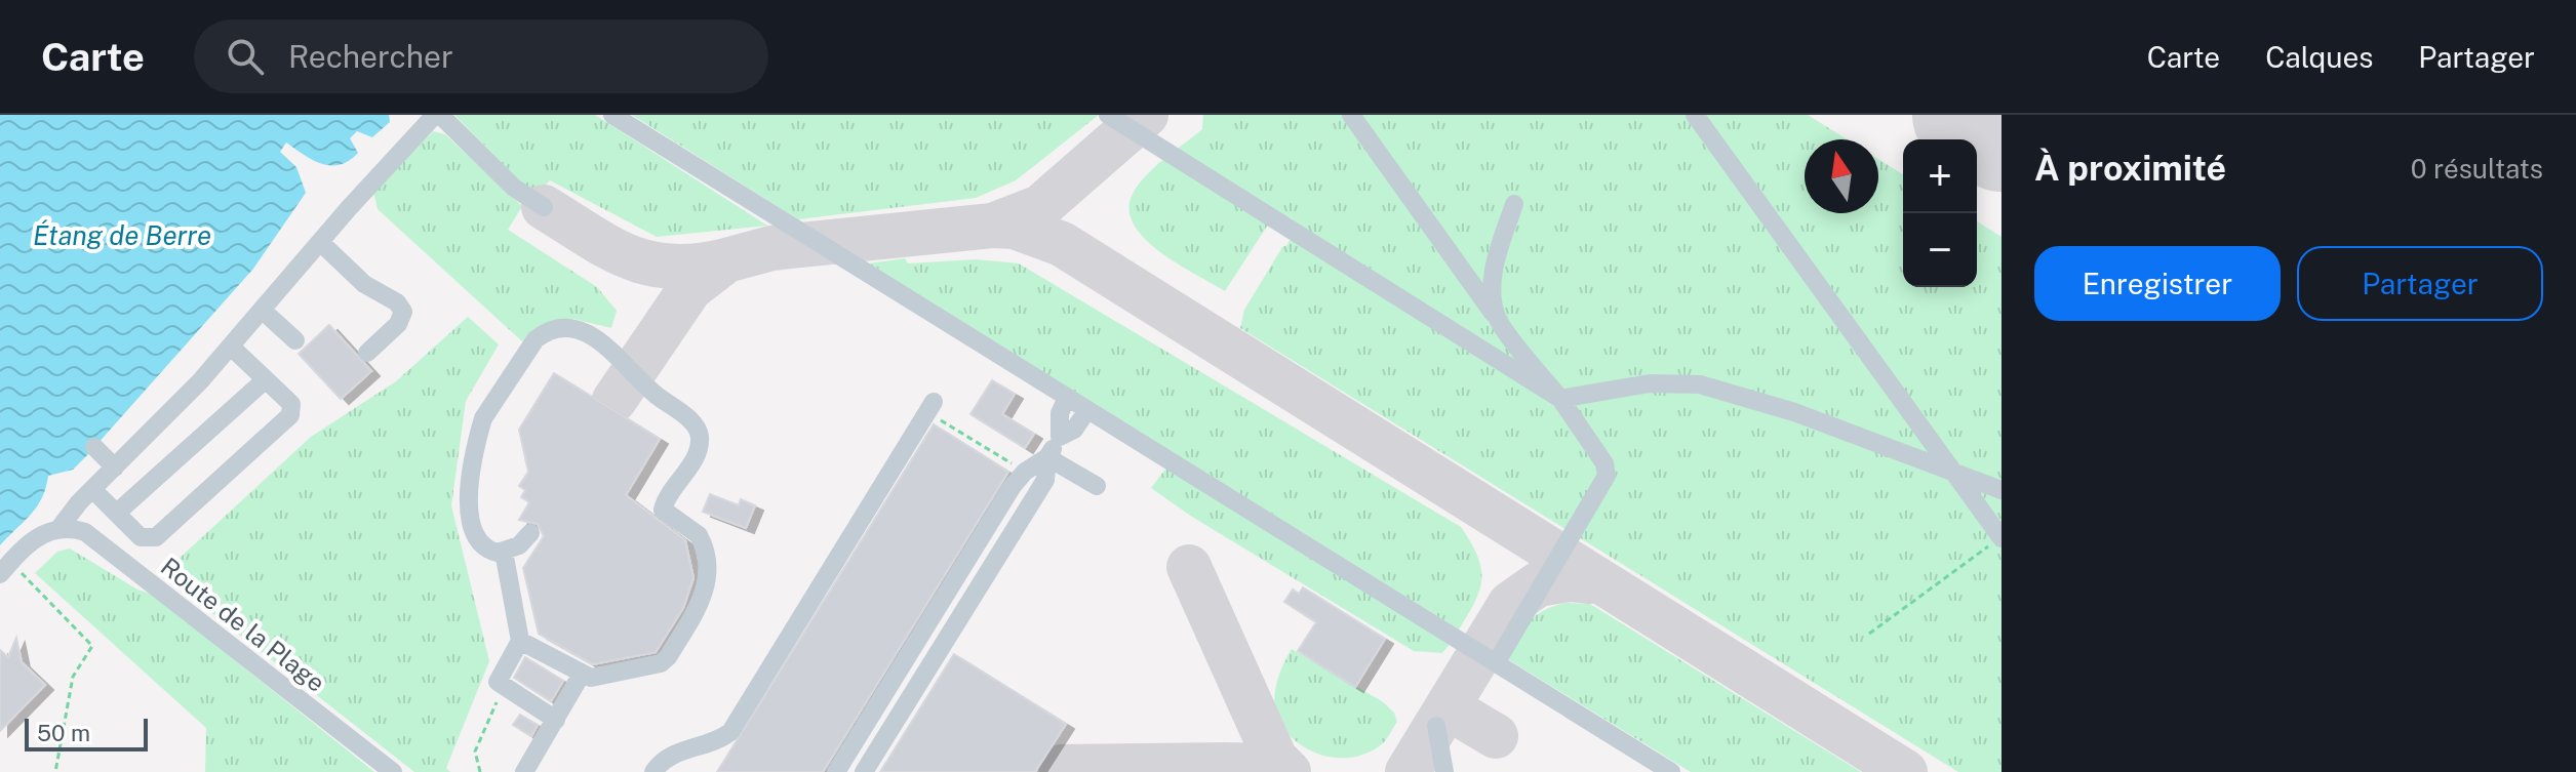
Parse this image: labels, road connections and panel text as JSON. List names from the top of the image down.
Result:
{
  "streets": {
    "street": ["Route de la Plage"]
  },
  "water": ["Étang de Berre"],
  "scale_bar": "50 m",
  "north": "top",
  "page": {
    "header": "Carte",
    "search": "Rechercher",
    "nav": ["Carte", "Calques", "Partager"],
    "heading": ["À proximité", "0 résultats"],
    "map_buttons": ["+", "−"],
    "buttons": ["Enregistrer", "Partager"],
    "scale": "50 m"
  }
}
